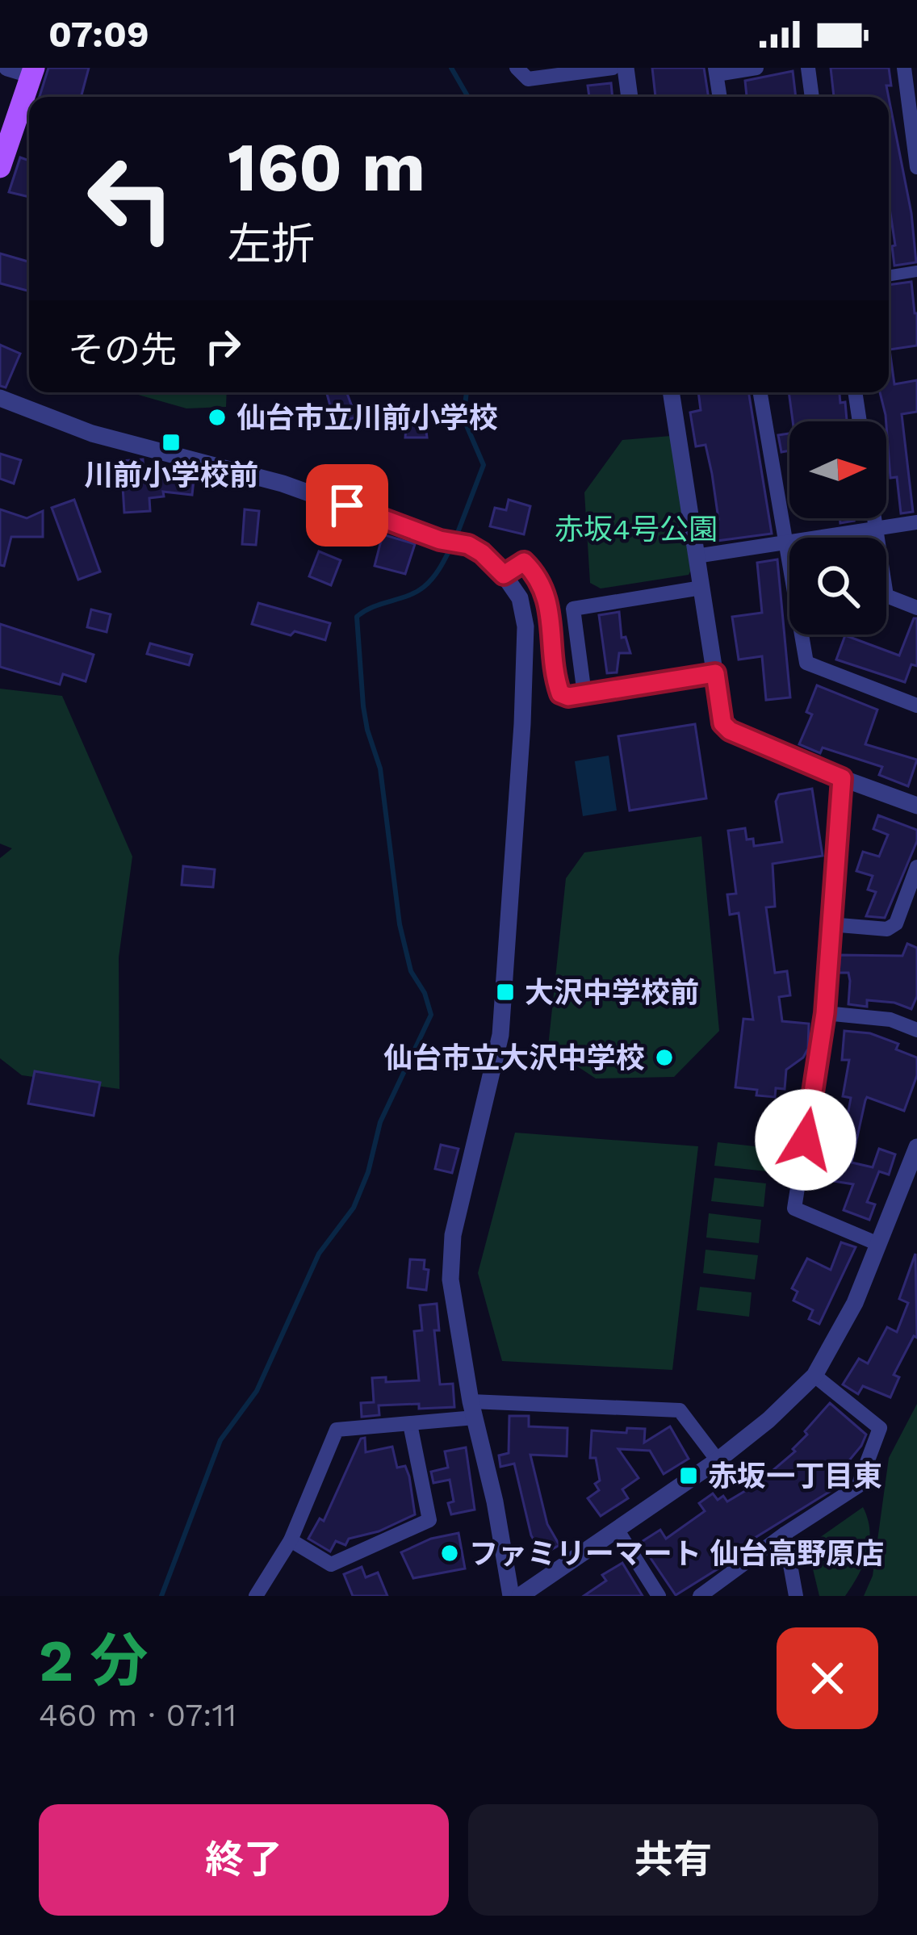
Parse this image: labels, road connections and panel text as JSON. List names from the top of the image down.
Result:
{
  "parks": ["赤坂4号公園"],
  "places": {
    "other": ["仙台市立川前小学校", "仙台市立大沢中学校", "ファミリーマート 仙台高野原店"],
    "transit": ["川前小学校前", "大沢中学校前", "赤坂一丁目東"]
  },
  "north": "right",
  "page": {
    "status": "07:09",
    "turn": ["160 m", "左折"],
    "then": "その先",
    "heading": ["2 分", "460 m · 07:11"],
    "buttons": ["終了", "共有"]
  }
}
